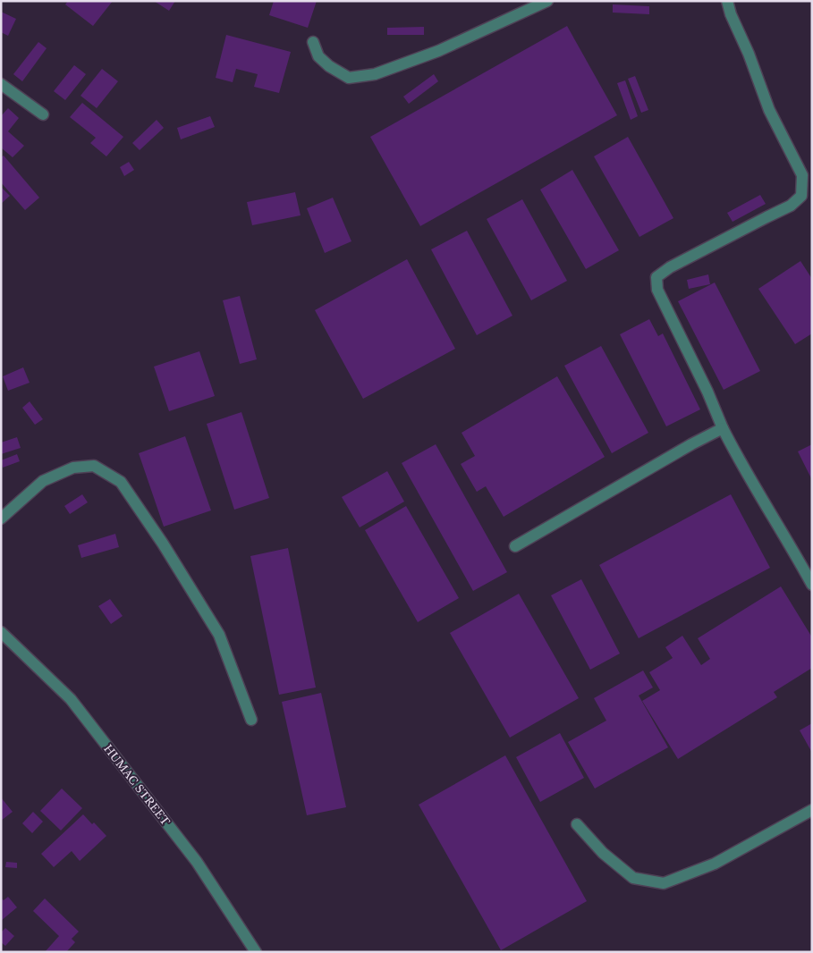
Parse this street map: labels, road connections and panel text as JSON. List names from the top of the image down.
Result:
{
  "streets": {
    "street": ["HUMAC STREET"]
  }
}
